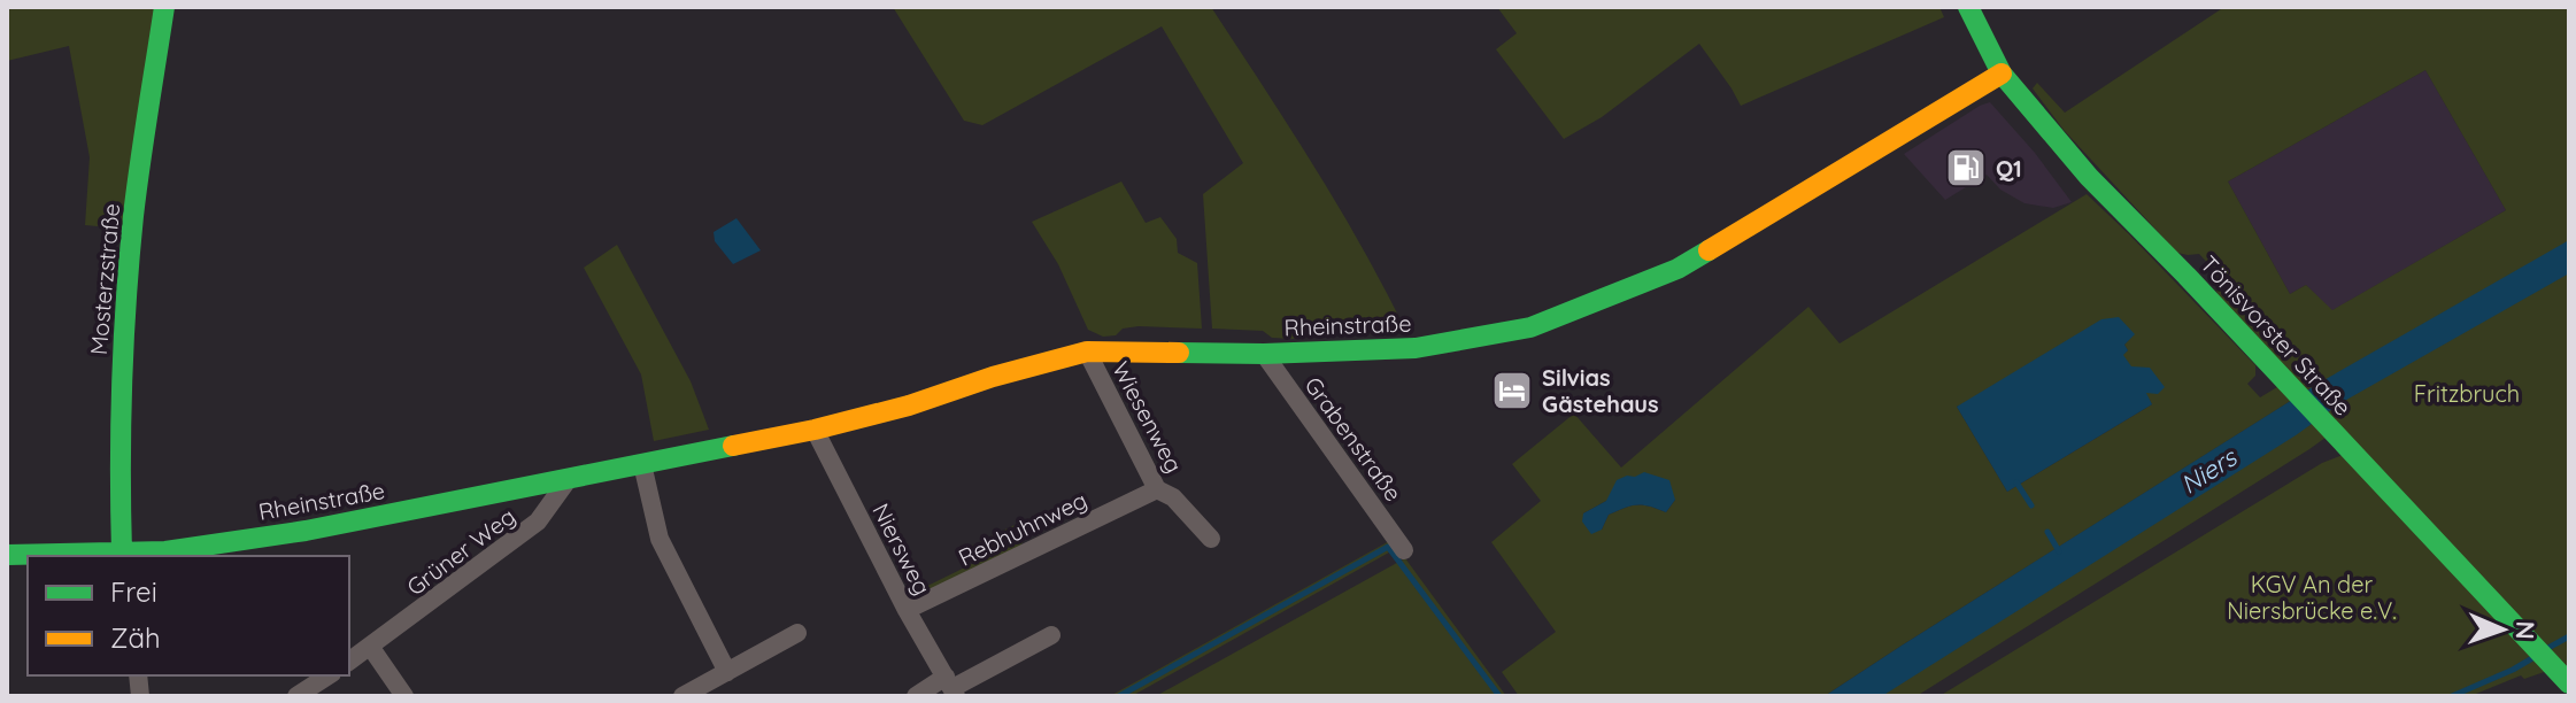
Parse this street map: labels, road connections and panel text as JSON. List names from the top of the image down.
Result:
{
  "streets": {
    "street": [
      "Mosterzstraße",
      "Rheinstraße",
      "Tönisvorster Straße",
      "Wiesenweg",
      "Grabenstraße",
      "Rebhuhnweg",
      "Niersweg",
      "Grüner Weg"
    ]
  },
  "crossings": [
    ["Mosterzstraße", "Rheinstraße"],
    ["Rheinstraße", "Tönisvorster Straße"],
    ["Rheinstraße", "Wiesenweg"],
    ["Rheinstraße", "Grabenstraße"],
    ["Rheinstraße", "Niersweg"],
    ["Rheinstraße", "Grüner Weg"],
    ["Wiesenweg", "Rebhuhnweg"],
    ["Rebhuhnweg", "Niersweg"]
  ],
  "water": ["Niers"],
  "parks": ["Fritzbruch", "KGV An der Niersbrücke e.V."],
  "places": {
    "fuel station": ["Q1"],
    "hotel": ["Silvias Gästehaus"]
  },
  "legend": ["Frei", "Zäh"],
  "north": "right"
}
